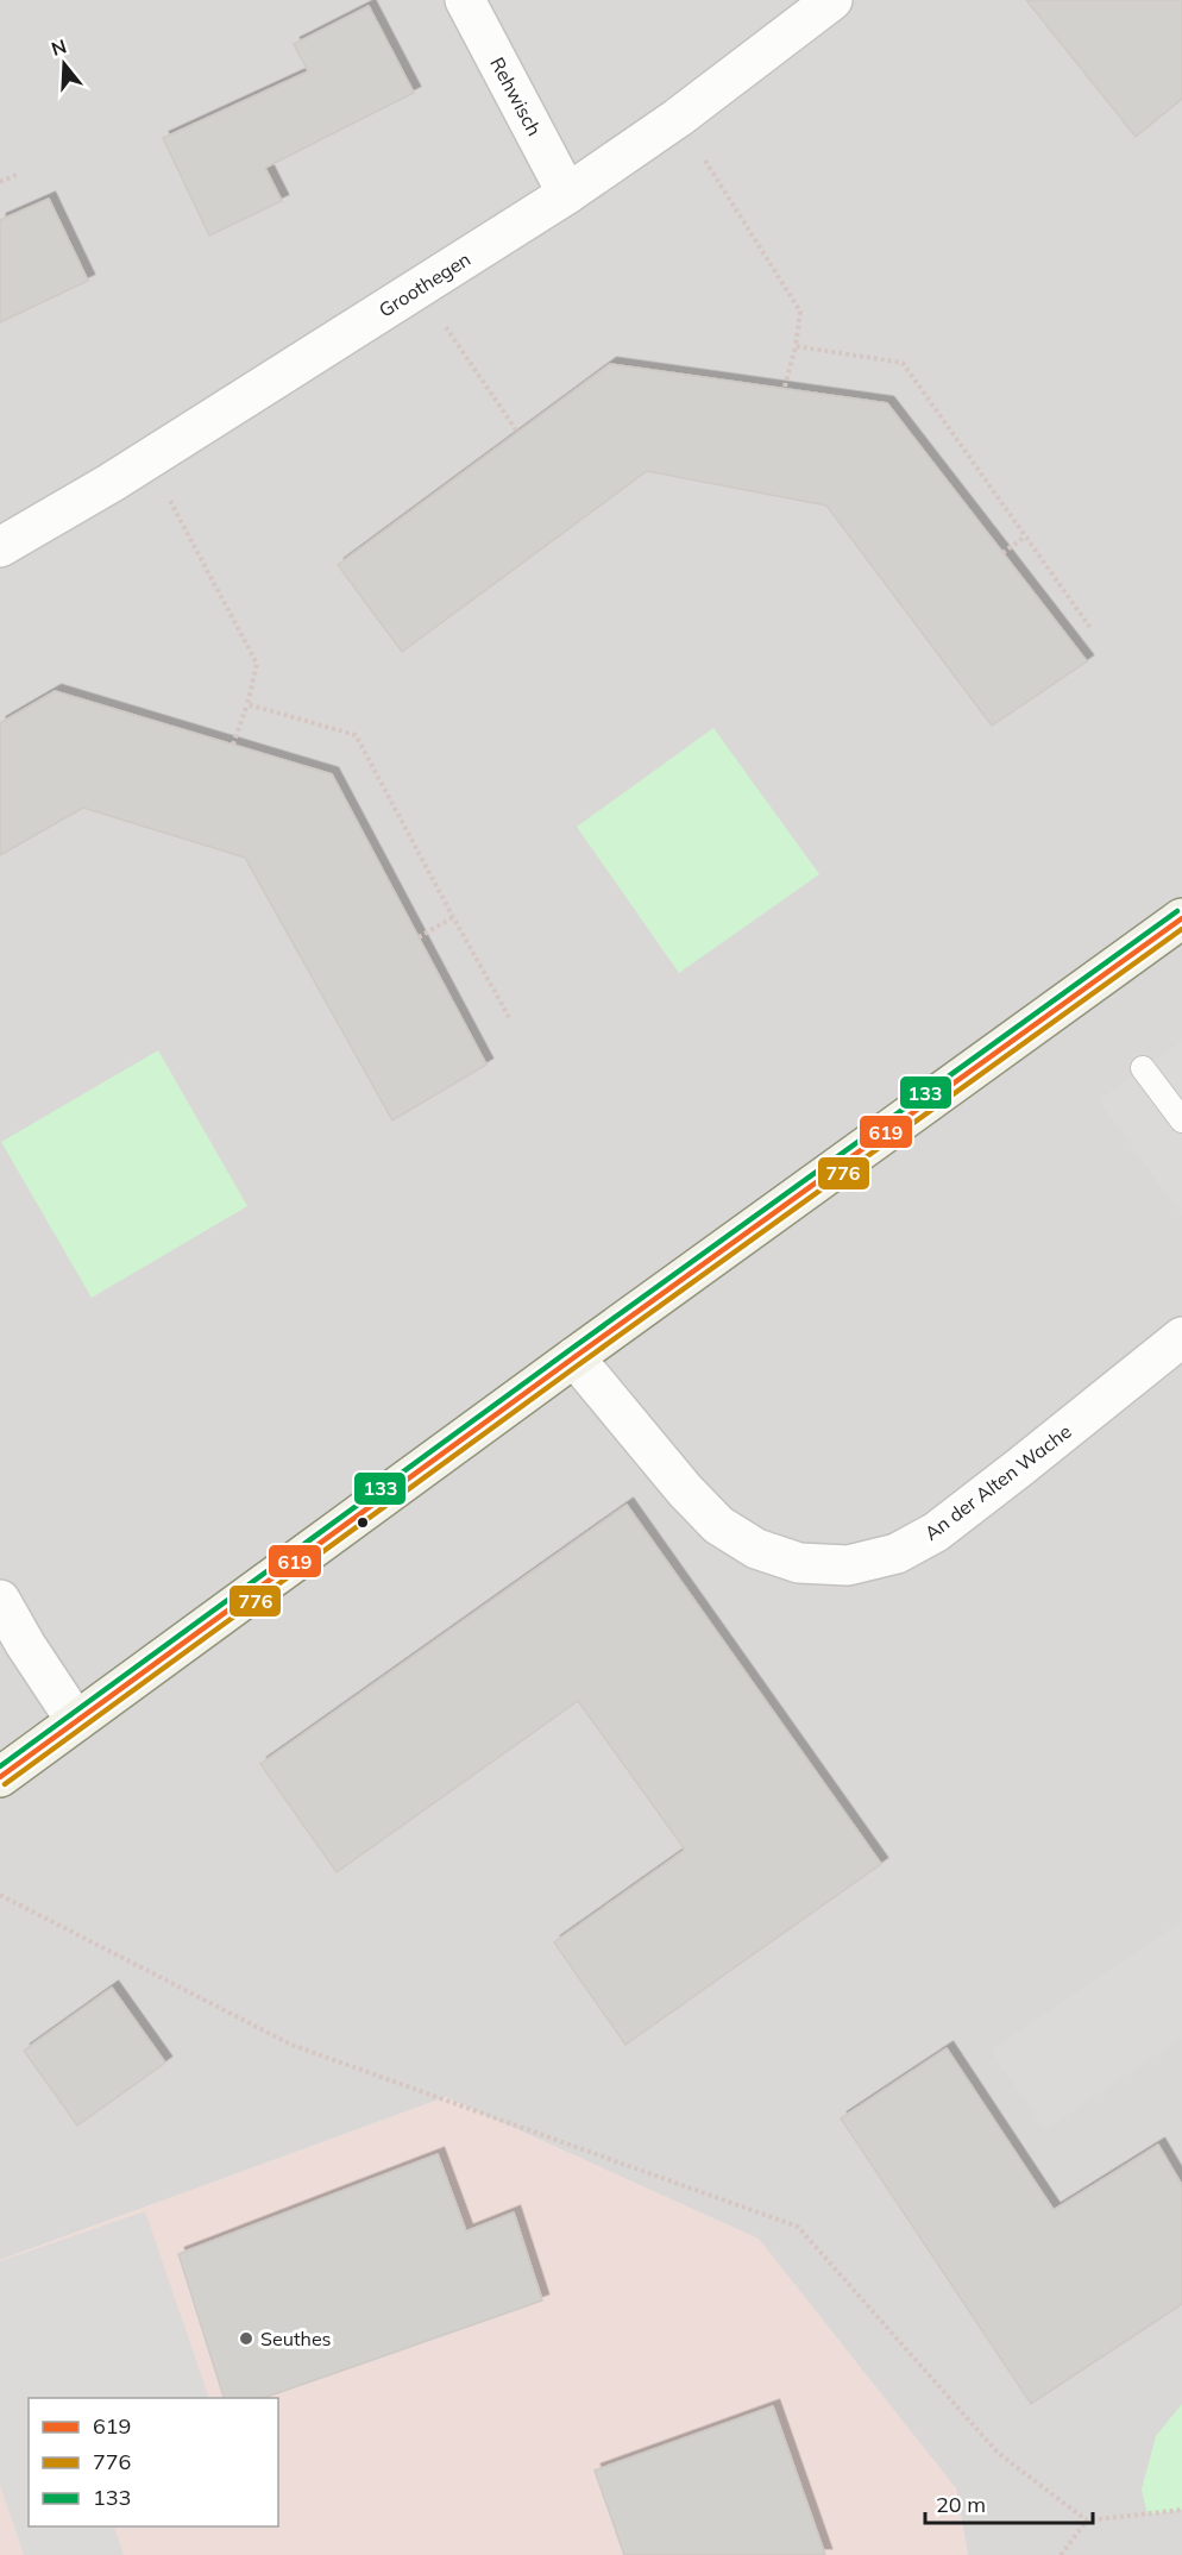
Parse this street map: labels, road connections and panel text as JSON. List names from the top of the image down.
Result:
{
  "streets": {
    "street": ["Rehwisch", "Groothegen", "An der Alten Wache"]
  },
  "crossings": [
    ["Rehwisch", "Groothegen"]
  ],
  "places": ["Seuthes"],
  "lines": ["transit line 133", "transit line 619", "transit line 776"],
  "legend": ["619", "776", "133"],
  "scale_bar": "20 m",
  "north": "top"
}
